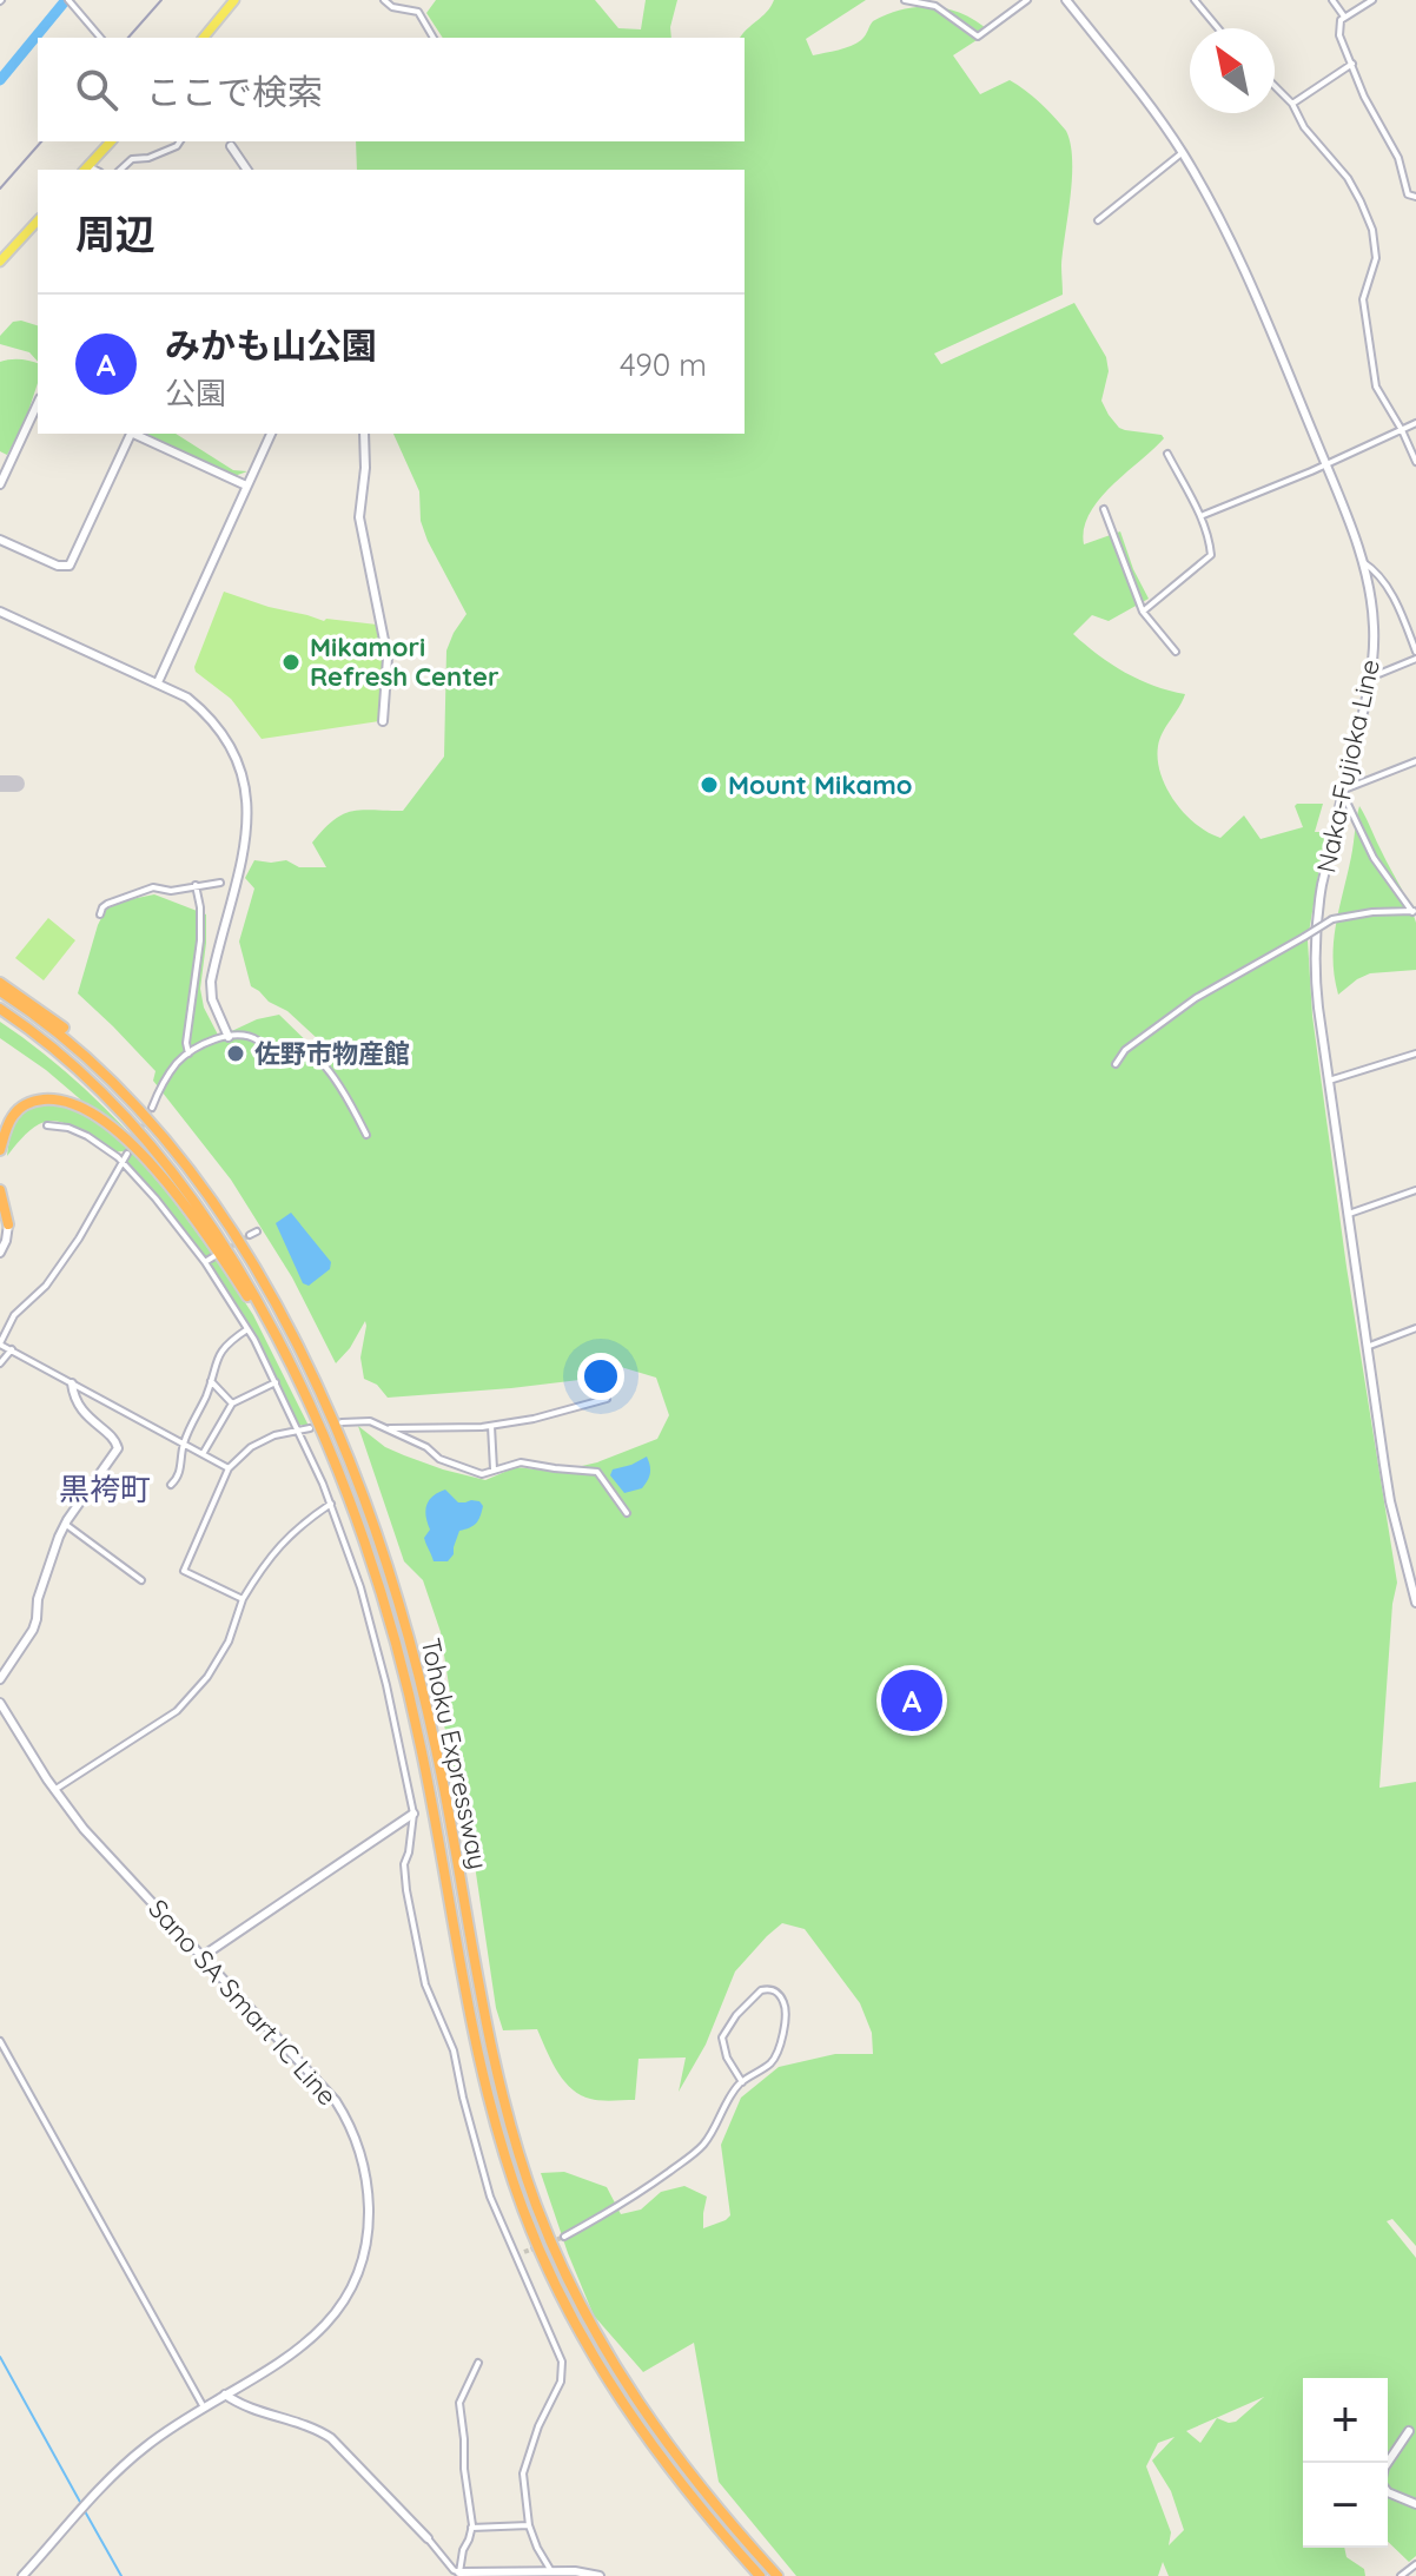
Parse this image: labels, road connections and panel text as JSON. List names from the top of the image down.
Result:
{
  "streets": {
    "highway": ["Tohoku Expressway"],
    "main road": ["Naka-Fujioka Line", "Sano SA Smart IC Line"]
  },
  "districts": ["黒袴町"],
  "places": ["Mikamori Refresh Center", "Mount Mikamo", "佐野市物産館"],
  "north": "top left",
  "page": {
    "search": "ここで検索",
    "heading": "周辺",
    "list": [
      {
        "mark": "A",
        "name": "みかも山公園",
        "note": "公園",
        "value": "490 m"
      }
    ],
    "pins": "A",
    "map_buttons": ["+", "−"]
  }
}
